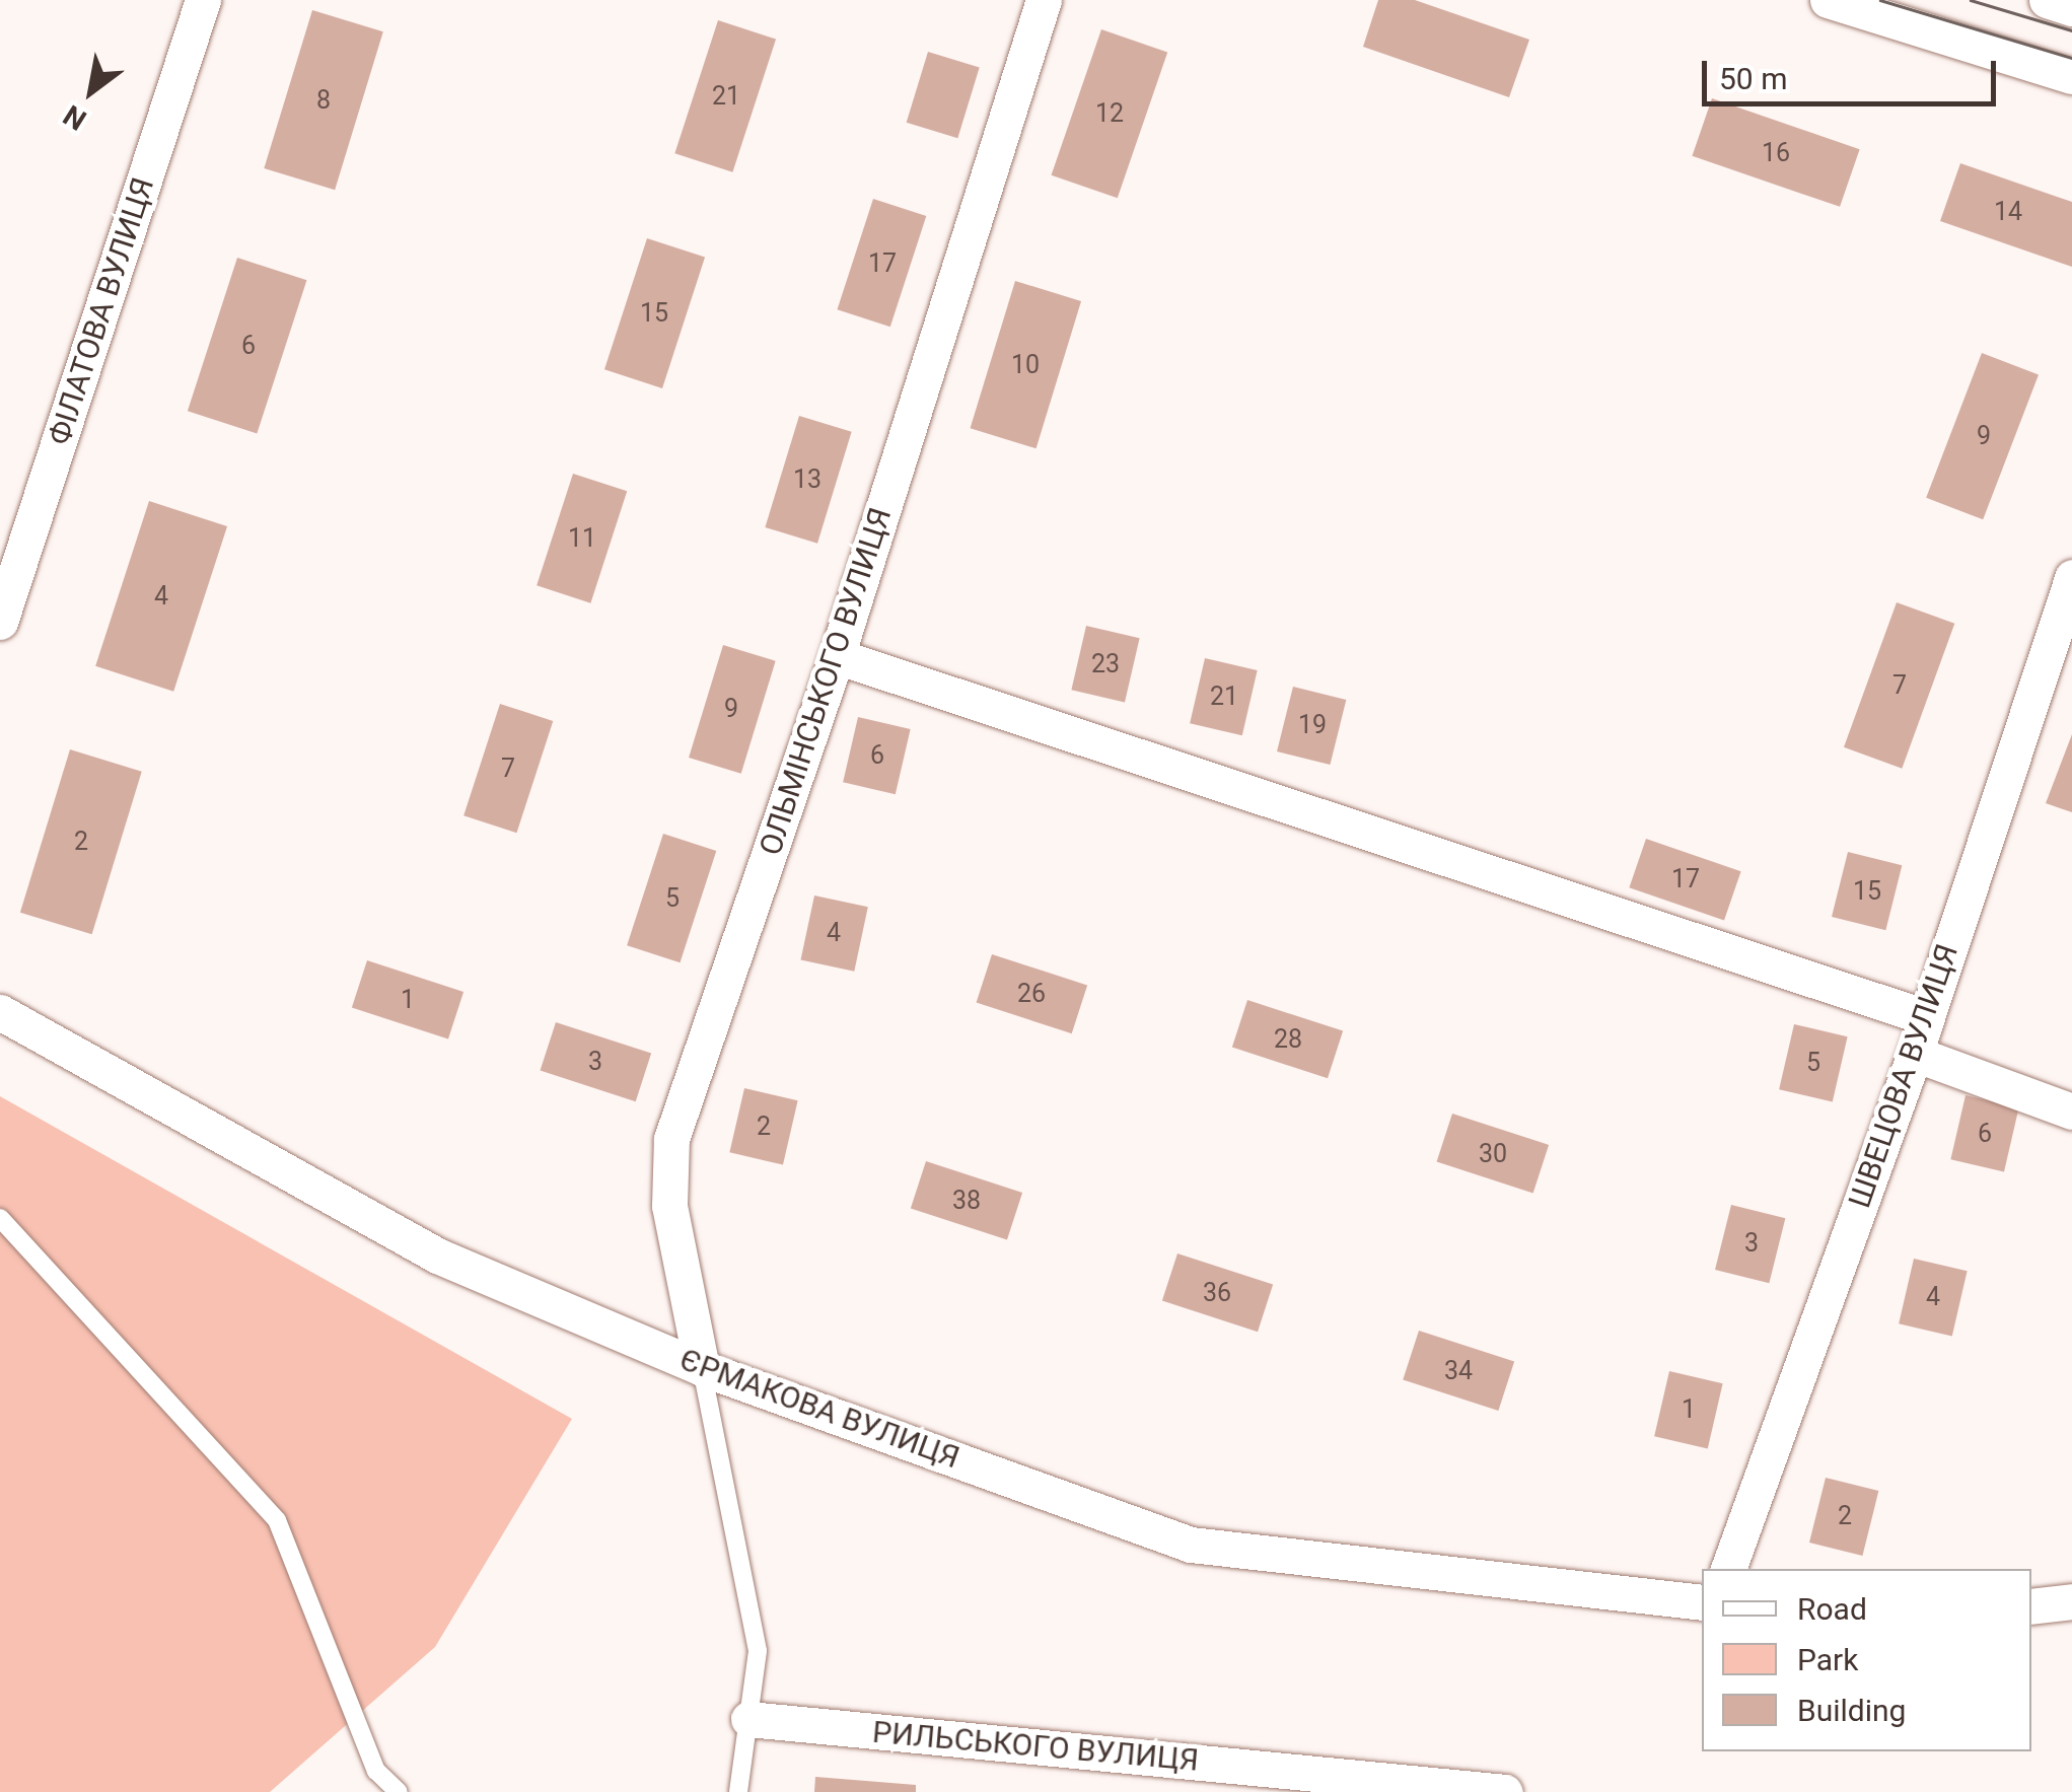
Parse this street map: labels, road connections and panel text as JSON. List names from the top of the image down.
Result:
{
  "streets": {
    "street": [
      "ФІЛАТОВА ВУЛИЦЯ",
      "ОЛЬМІНСЬКОГО ВУЛИЦЯ",
      "ШВЕЦОВА ВУЛИЦЯ",
      "ЄРМАКОВА ВУЛИЦЯ",
      "РИЛЬСЬКОГО ВУЛИЦЯ"
    ]
  },
  "crossings": [
    ["ОЛЬМІНСЬКОГО ВУЛИЦЯ", "ЄРМАКОВА ВУЛИЦЯ"]
  ],
  "house_numbers": [
    "21",
    "8",
    "12",
    "16",
    "14",
    "17",
    "15",
    "6",
    "10",
    "9",
    "13",
    "11",
    "4",
    "23",
    "7",
    "21",
    "9",
    "19",
    "6",
    "7",
    "2",
    "17",
    "15",
    "5",
    "4",
    "26",
    "1",
    "28",
    "3",
    "5",
    "2",
    "6",
    "30",
    "38",
    "3",
    "36",
    "4",
    "34",
    "1",
    "2"
  ],
  "legend": ["Road", "Park", "Building"],
  "scale_bar": "50 m",
  "north": "bottom left"
}
